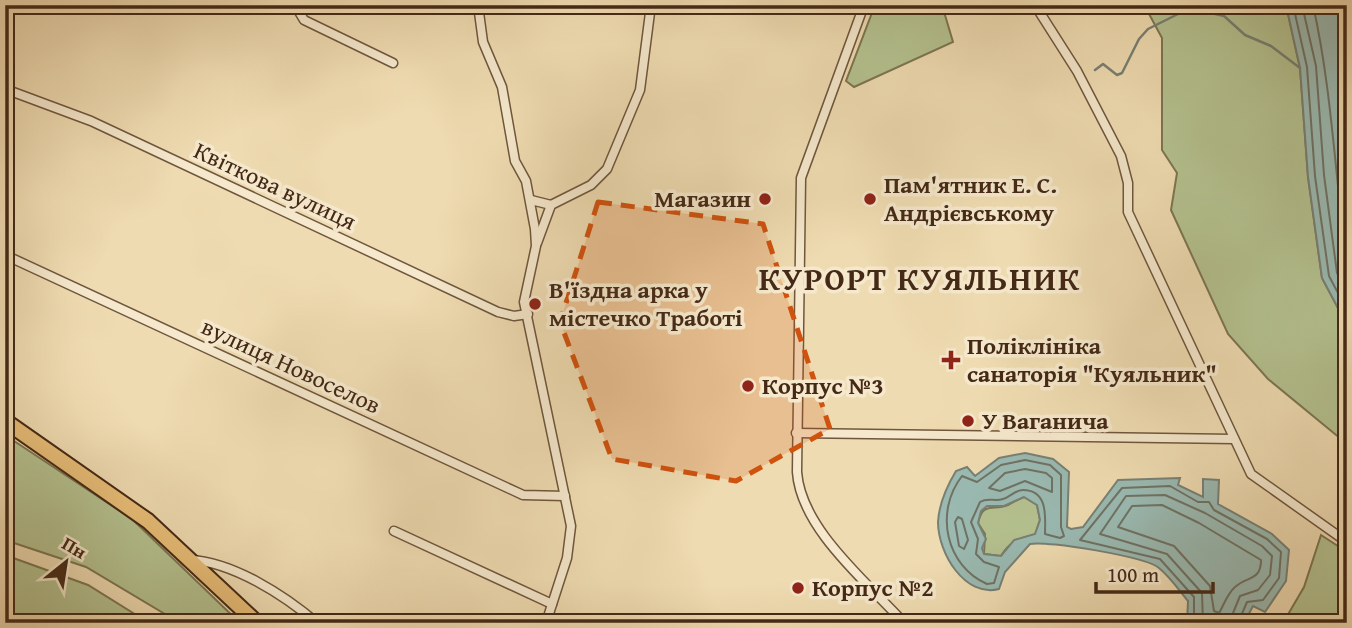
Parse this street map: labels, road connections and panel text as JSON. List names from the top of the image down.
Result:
{
  "streets": {
    "street": ["Квіткова вулиця", "вулиця Новоселов"]
  },
  "districts": ["КУРОРТ КУЯЛЬНИК"],
  "places": {
    "other": [
      "Магазин",
      "Пам'ятник Е. С. Андрієвському",
      "В'їздна арка у містечко Тработі",
      "Корпус №3",
      "У Ваганича",
      "Корпус №2"
    ],
    "health": ["Поліклініка санаторія \"Куяльник\""]
  },
  "scale_bar": "100 m",
  "north": "top right"
}
